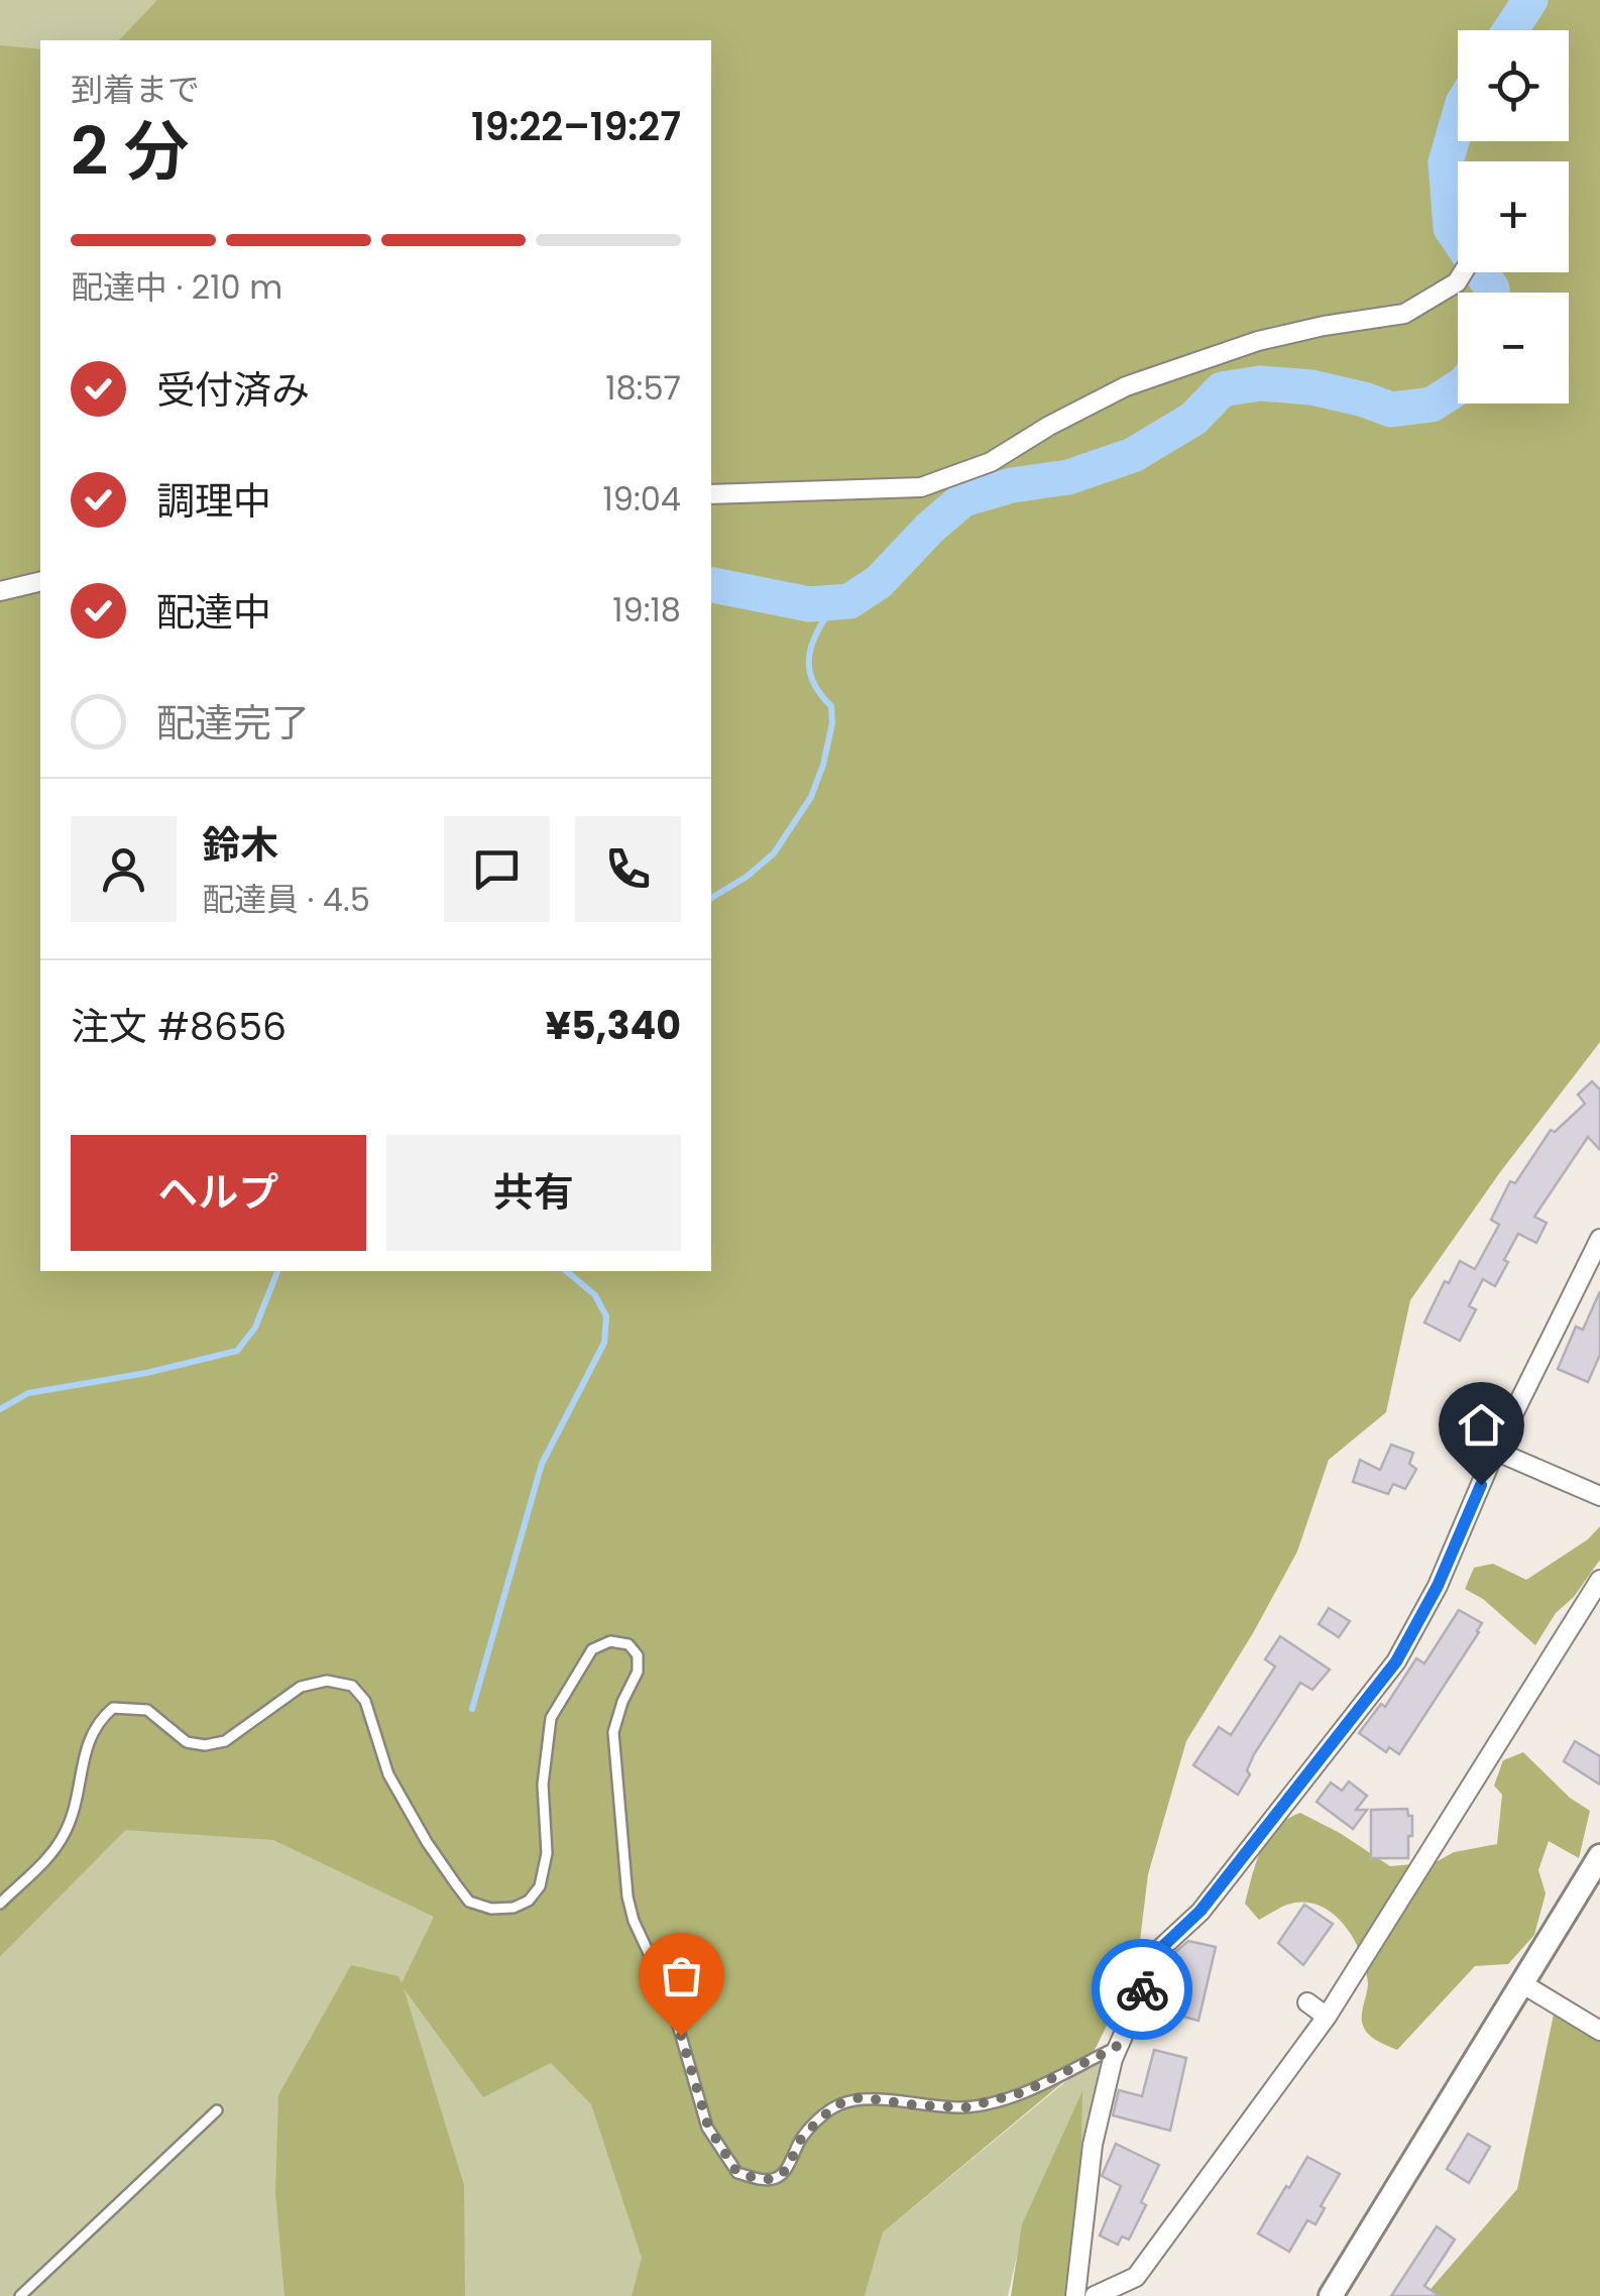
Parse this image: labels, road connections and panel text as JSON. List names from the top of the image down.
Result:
{
  "page": {
    "map_buttons": ["+", "−"],
    "heading": ["2 分", "到着まで", "19:22–19:27"],
    "panel": [
      "鈴木",
      "配達員 · 4.5",
      "注文 #8656",
      "¥5,340"
    ],
    "bar": "配達中 · 210 m",
    "list": [
      ["受付済み", "18:57"],
      ["調理中", "19:04"],
      ["配達中", "19:18"],
      "配達完了"
    ],
    "buttons": ["ヘルプ", "共有"]
  }
}
